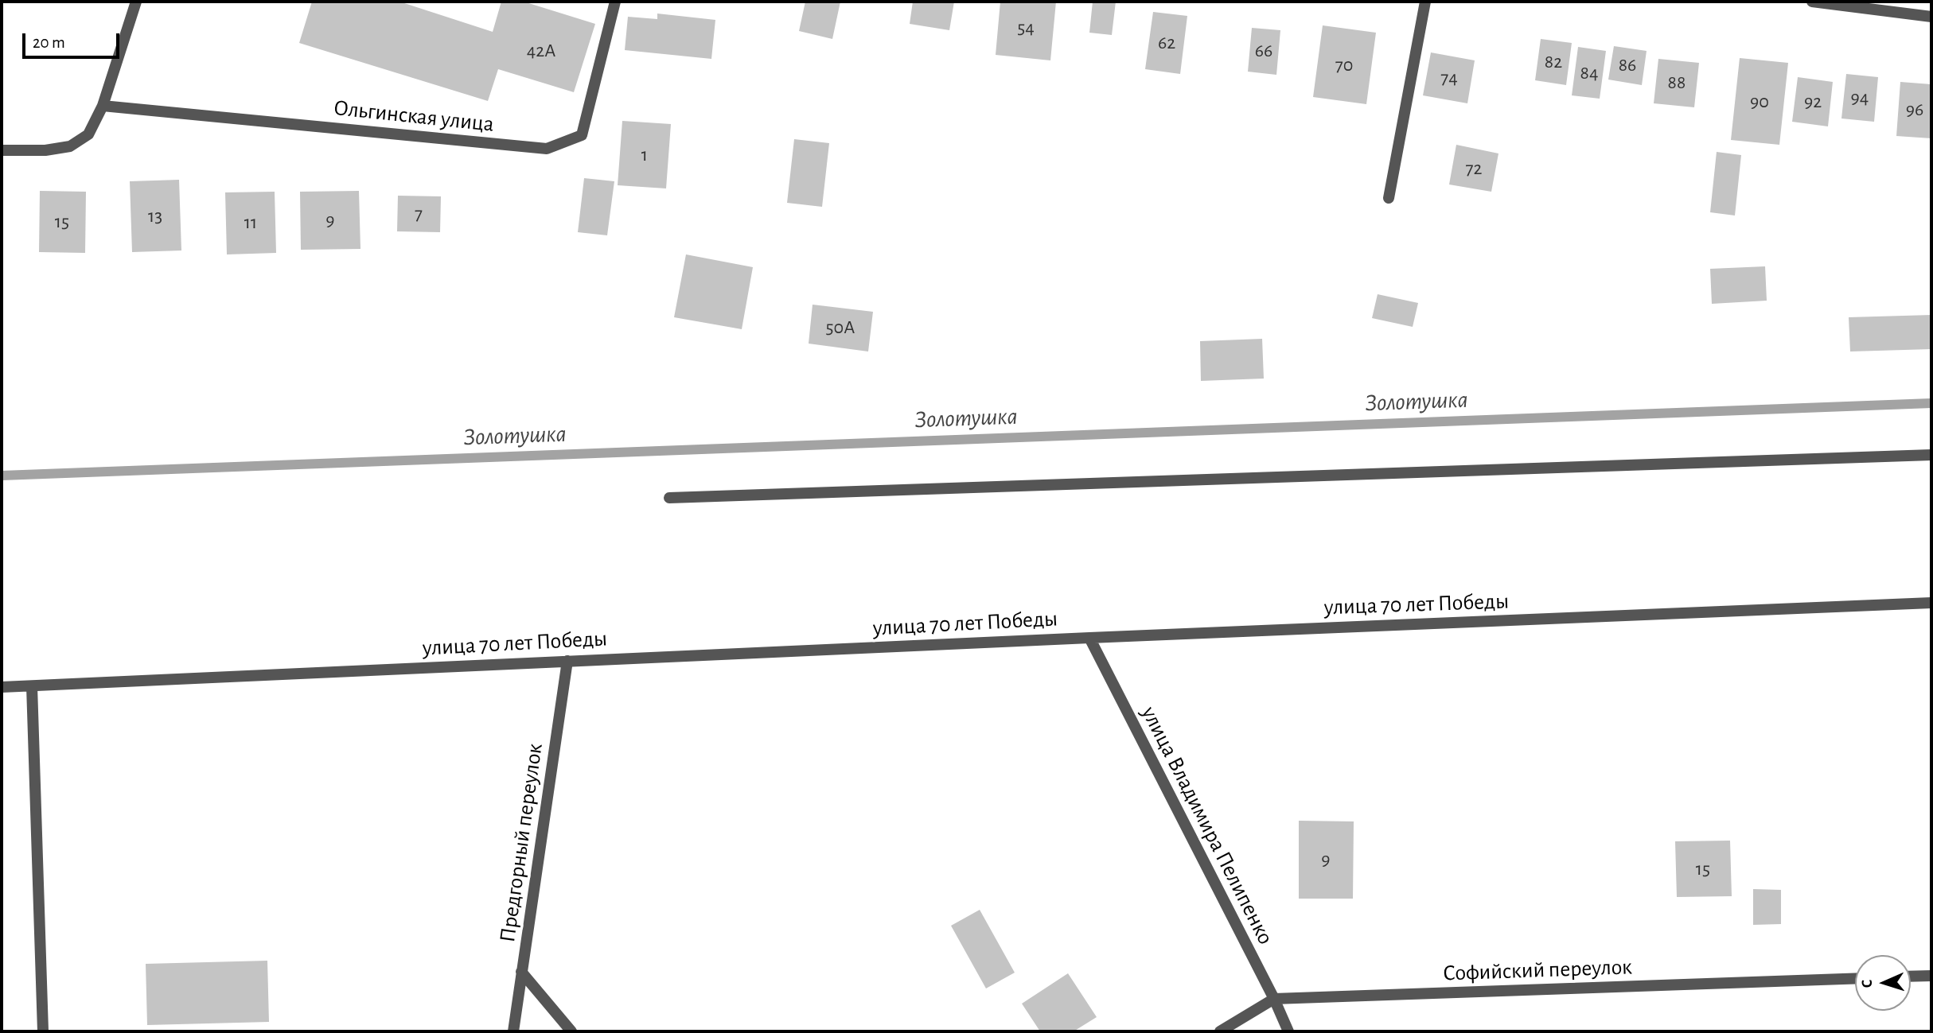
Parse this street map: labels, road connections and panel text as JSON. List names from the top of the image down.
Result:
{
  "streets": {
    "street": [
      "Ольгинская улица",
      "улица 70 лет Победы",
      "улица Владимира Пелипенко",
      "Предгорный переулок",
      "Софийский переулок"
    ]
  },
  "crossings": [
    ["улица 70 лет Победы", "улица Владимира Пелипенко"],
    ["улица 70 лет Победы", "Предгорный переулок"],
    ["улица Владимира Пелипенко", "Софийский переулок"]
  ],
  "water": ["Золотушка"],
  "house_numbers": [
    "54",
    "62",
    "42А",
    "66",
    "82",
    "70",
    "86",
    "84",
    "74",
    "88",
    "94",
    "90",
    "92",
    "96",
    "1",
    "72",
    "7",
    "13",
    "9",
    "15",
    "11",
    "50А",
    "9",
    "15"
  ],
  "scale_bar": "20 m",
  "north": "left"
}
